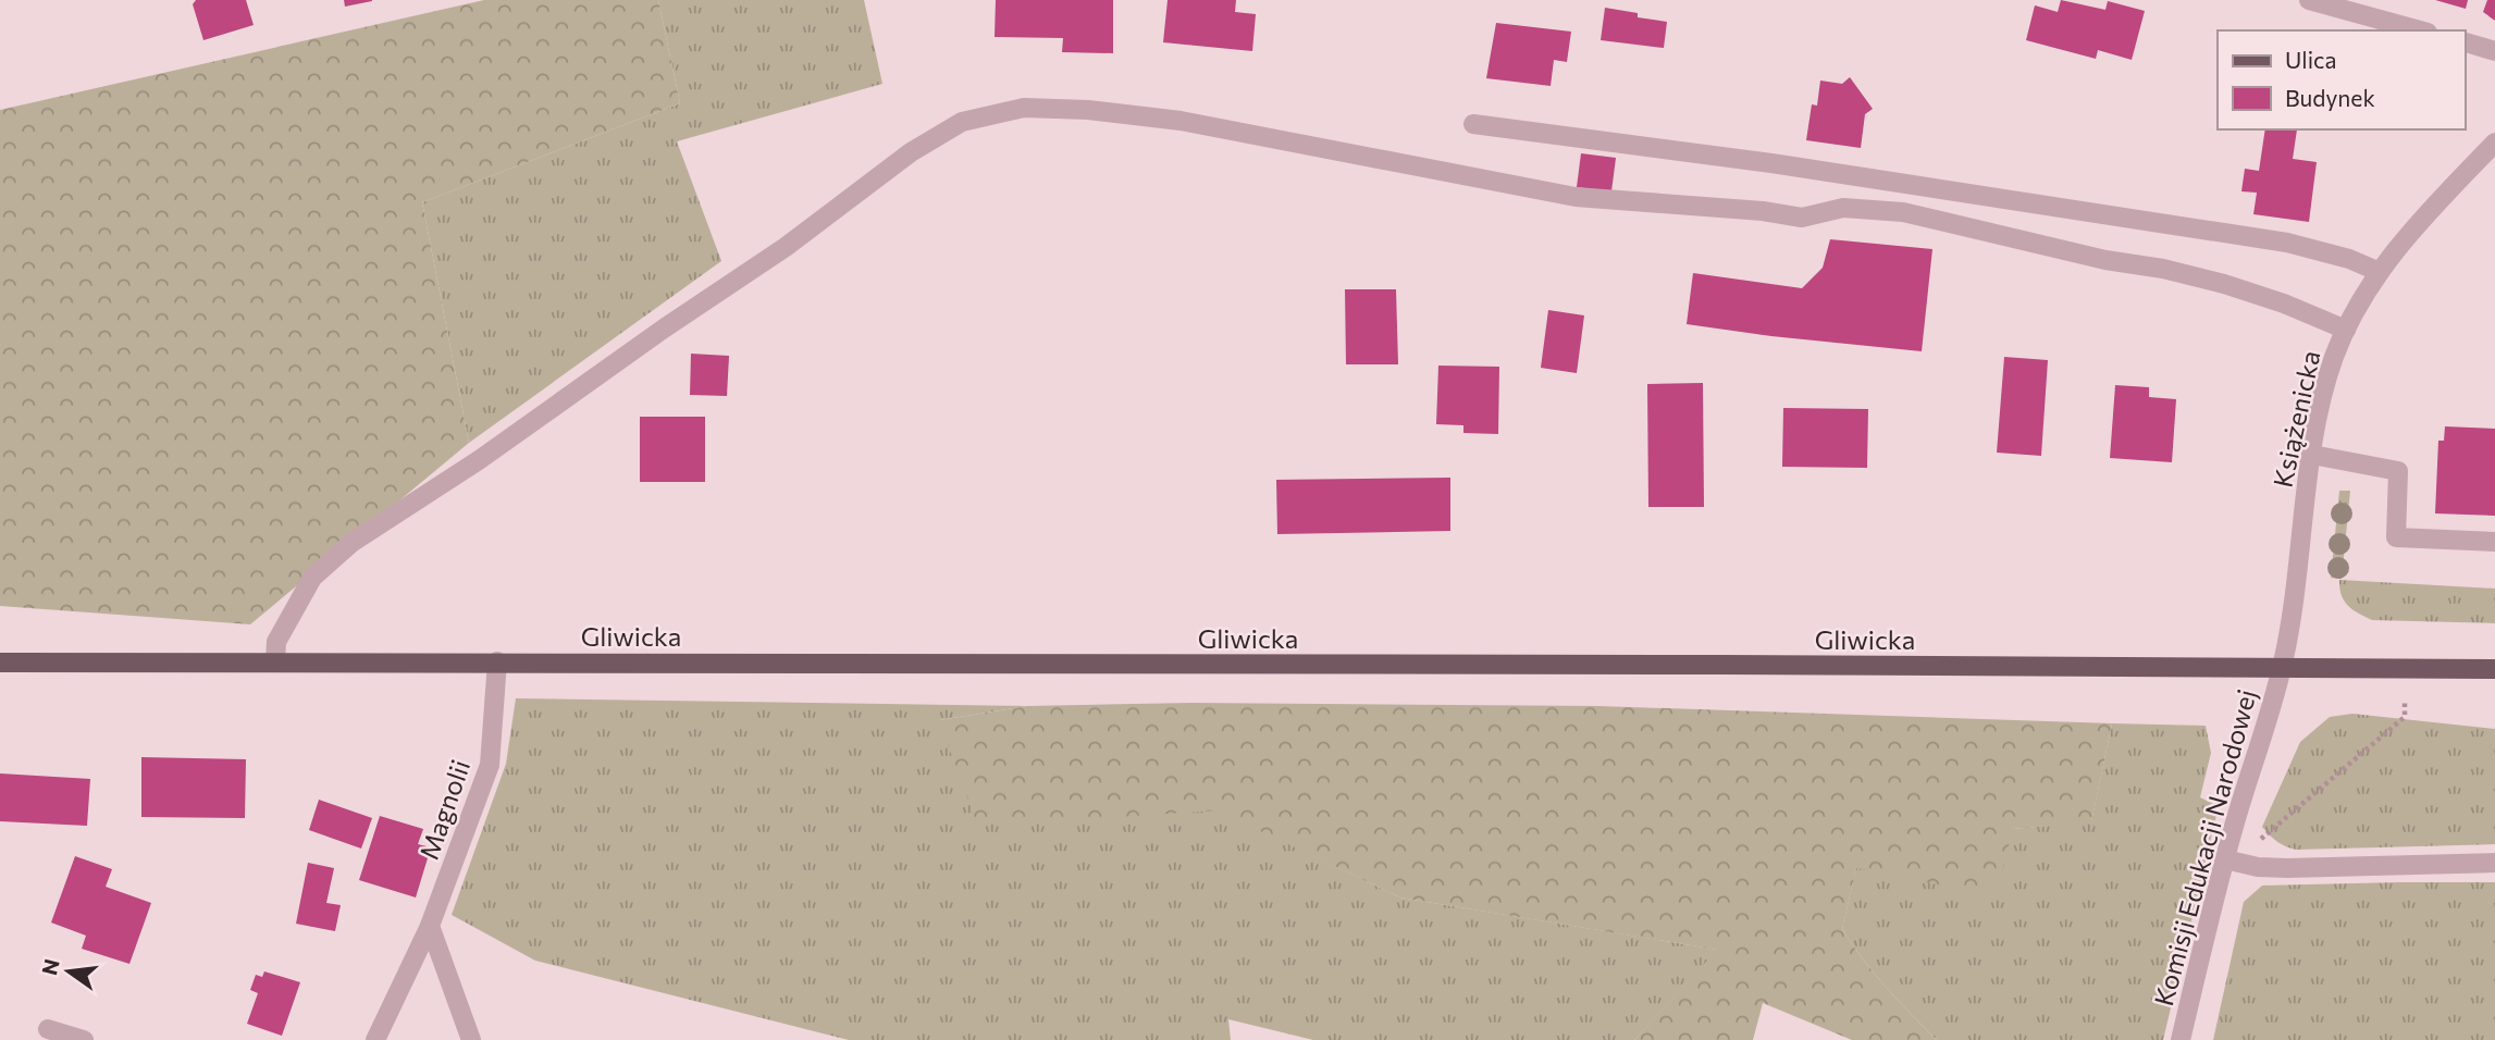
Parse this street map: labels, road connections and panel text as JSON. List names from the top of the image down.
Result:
{
  "streets": {
    "main road": ["Gliwicka"],
    "street": ["Książenicka", "Magnolii", "Komisji Edukacji Narodowej"]
  },
  "crossings": [
    ["Książenicka", "Gliwicka"],
    ["Książenicka", "Komisji Edukacji Narodowej"],
    ["Gliwicka", "Magnolii"],
    ["Gliwicka", "Komisji Edukacji Narodowej"]
  ],
  "legend": ["Ulica", "Budynek"],
  "north": "left"
}
